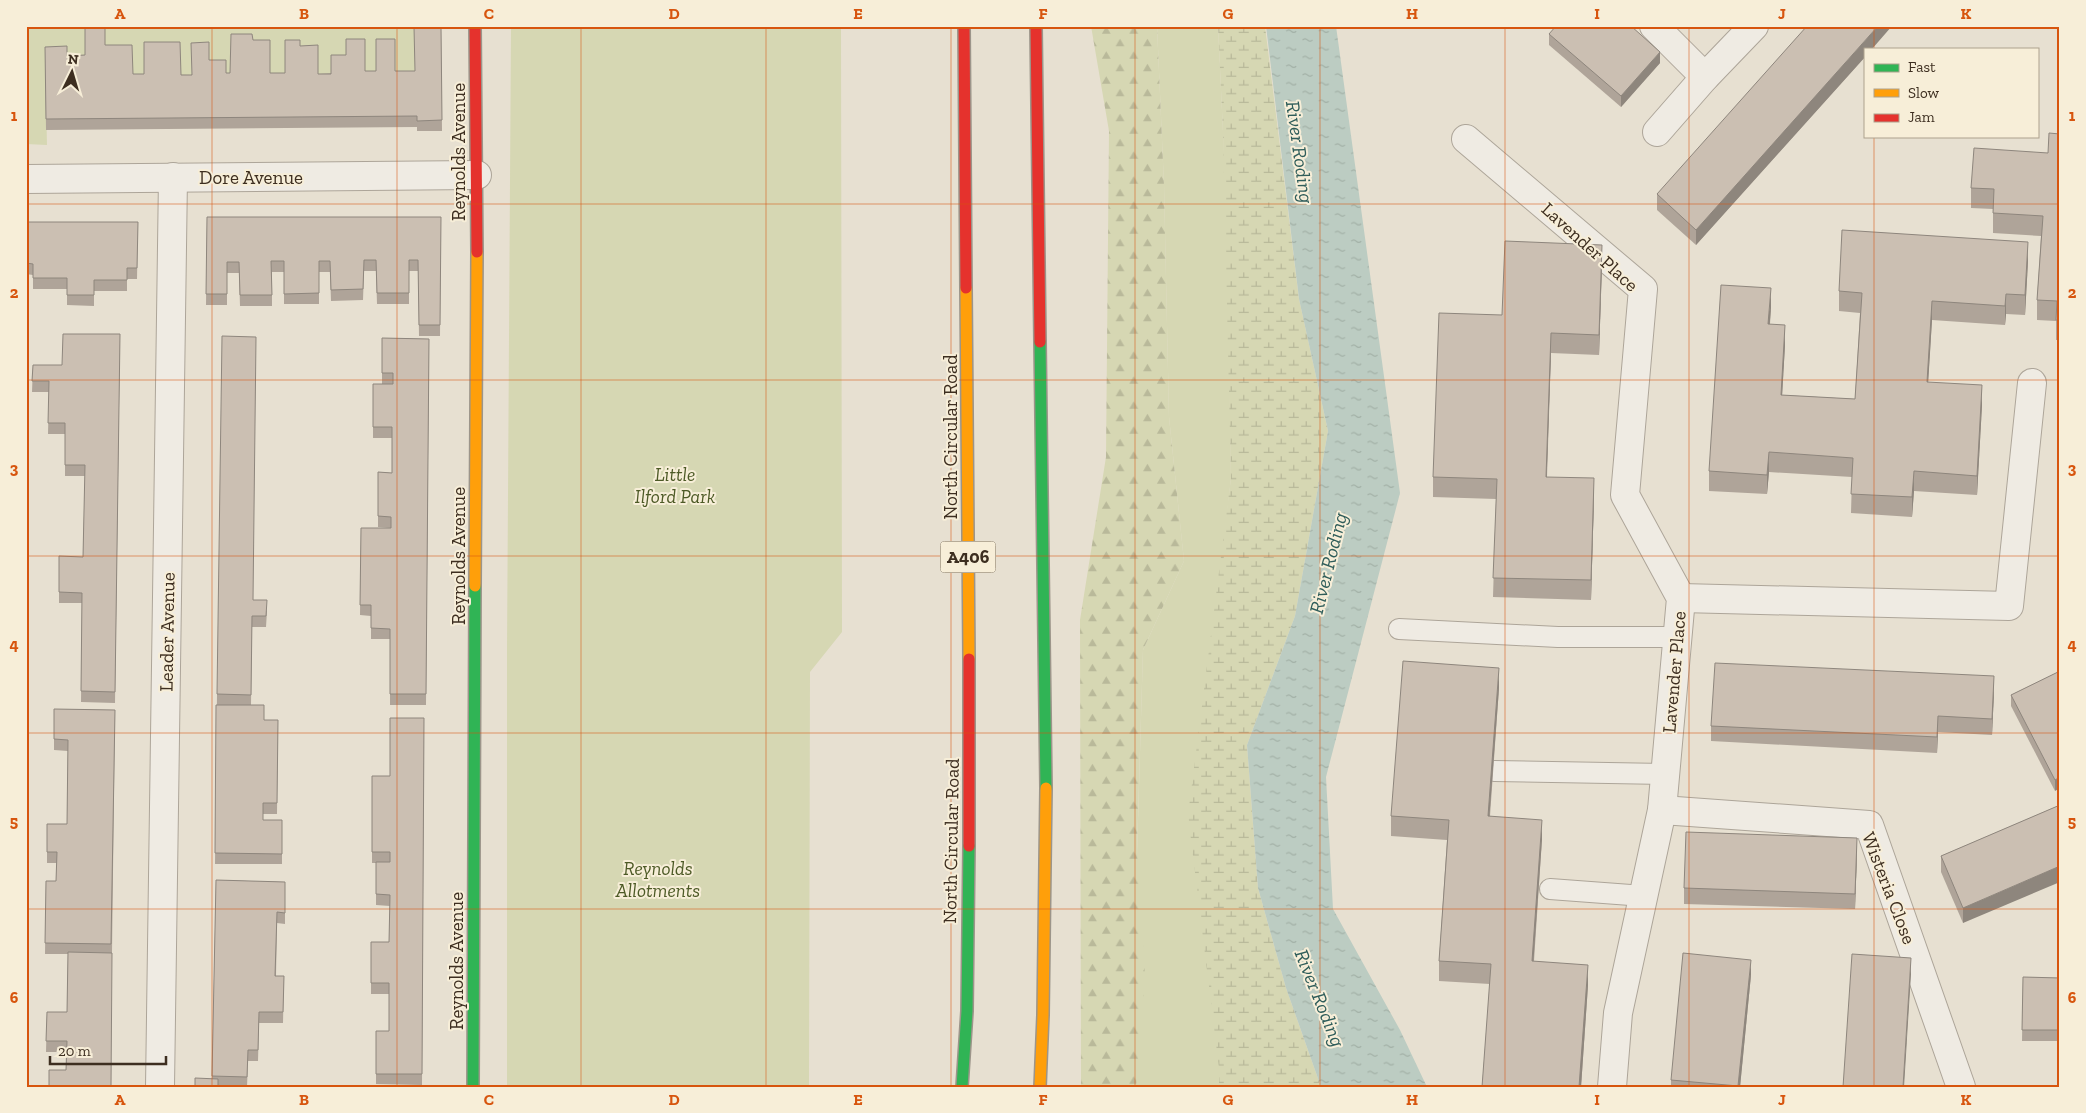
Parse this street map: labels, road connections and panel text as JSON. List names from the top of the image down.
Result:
{
  "streets": {
    "main road": ["Reynolds Avenue", "North Circular Road", "A406"],
    "street": [
      "Dore Avenue",
      "Lavender Place",
      "Leader Avenue",
      "Wisteria Close"
    ]
  },
  "crossings": [
    ["Reynolds Avenue", "Dore Avenue"],
    ["Dore Avenue", "Leader Avenue"],
    ["Lavender Place", "Wisteria Close"]
  ],
  "water": ["River Roding"],
  "parks": ["Little Ilford Park", "Reynolds Allotments"],
  "legend": ["Fast", "Slow", "Jam"],
  "scale_bar": "20 m",
  "north": "top",
  "grid": {
    "columns": [
      "A",
      "B",
      "C",
      "D",
      "E",
      "F",
      "G",
      "H",
      "I",
      "J",
      "K"
    ],
    "rows": [
      "1",
      "2",
      "3",
      "4",
      "5",
      "6"
    ]
  }
}
